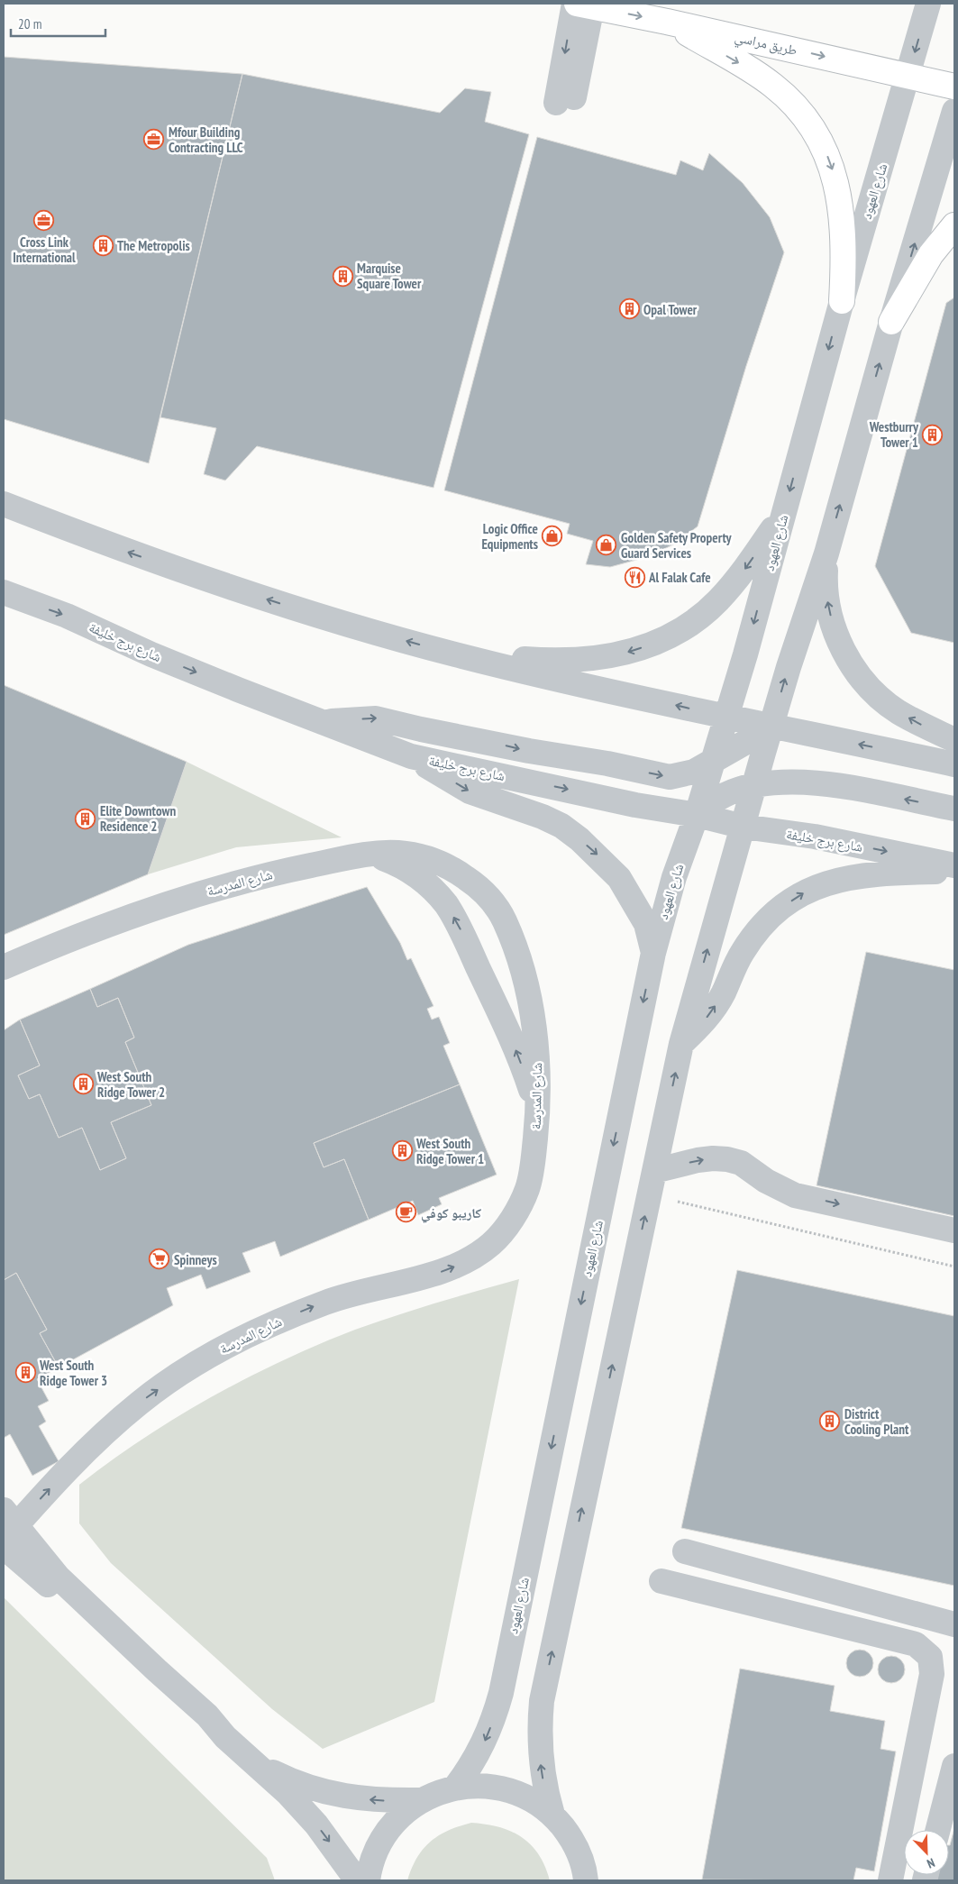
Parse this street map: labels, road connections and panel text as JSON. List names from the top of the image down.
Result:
{
  "streets": {
    "main road": ["طريق مراسي"],
    "street": ["شارع العهود", "شارع برج خليفة", "شارع المدرسة"]
  },
  "crossings": [
    ["طريق مراسي", "شارع العهود"],
    ["شارع العهود", "شارع برج خليفة"]
  ],
  "one_way": ["طريق مراسي", "شارع المدرسة"],
  "places": {
    "office": ["Mfour Building Contracting LLC", "Cross Link International"],
    "building": [
      "The Metropolis",
      "Marquise Square Tower",
      "Opal Tower",
      "Westburry Tower 1",
      "Elite Downtown Residence 2",
      "West South Ridge Tower 2",
      "West South Ridge Tower 1",
      "West South Ridge Tower 3",
      "District Cooling Plant"
    ],
    "shop": ["Logic Office Equipments", "Golden Safety Property Guard Services"],
    "restaurant": ["Al Falak Cafe"],
    "cafe": ["كاريبو كوفي"],
    "supermarket": ["Spinneys"]
  },
  "scale_bar": "20 m",
  "north": "bottom right"
}
